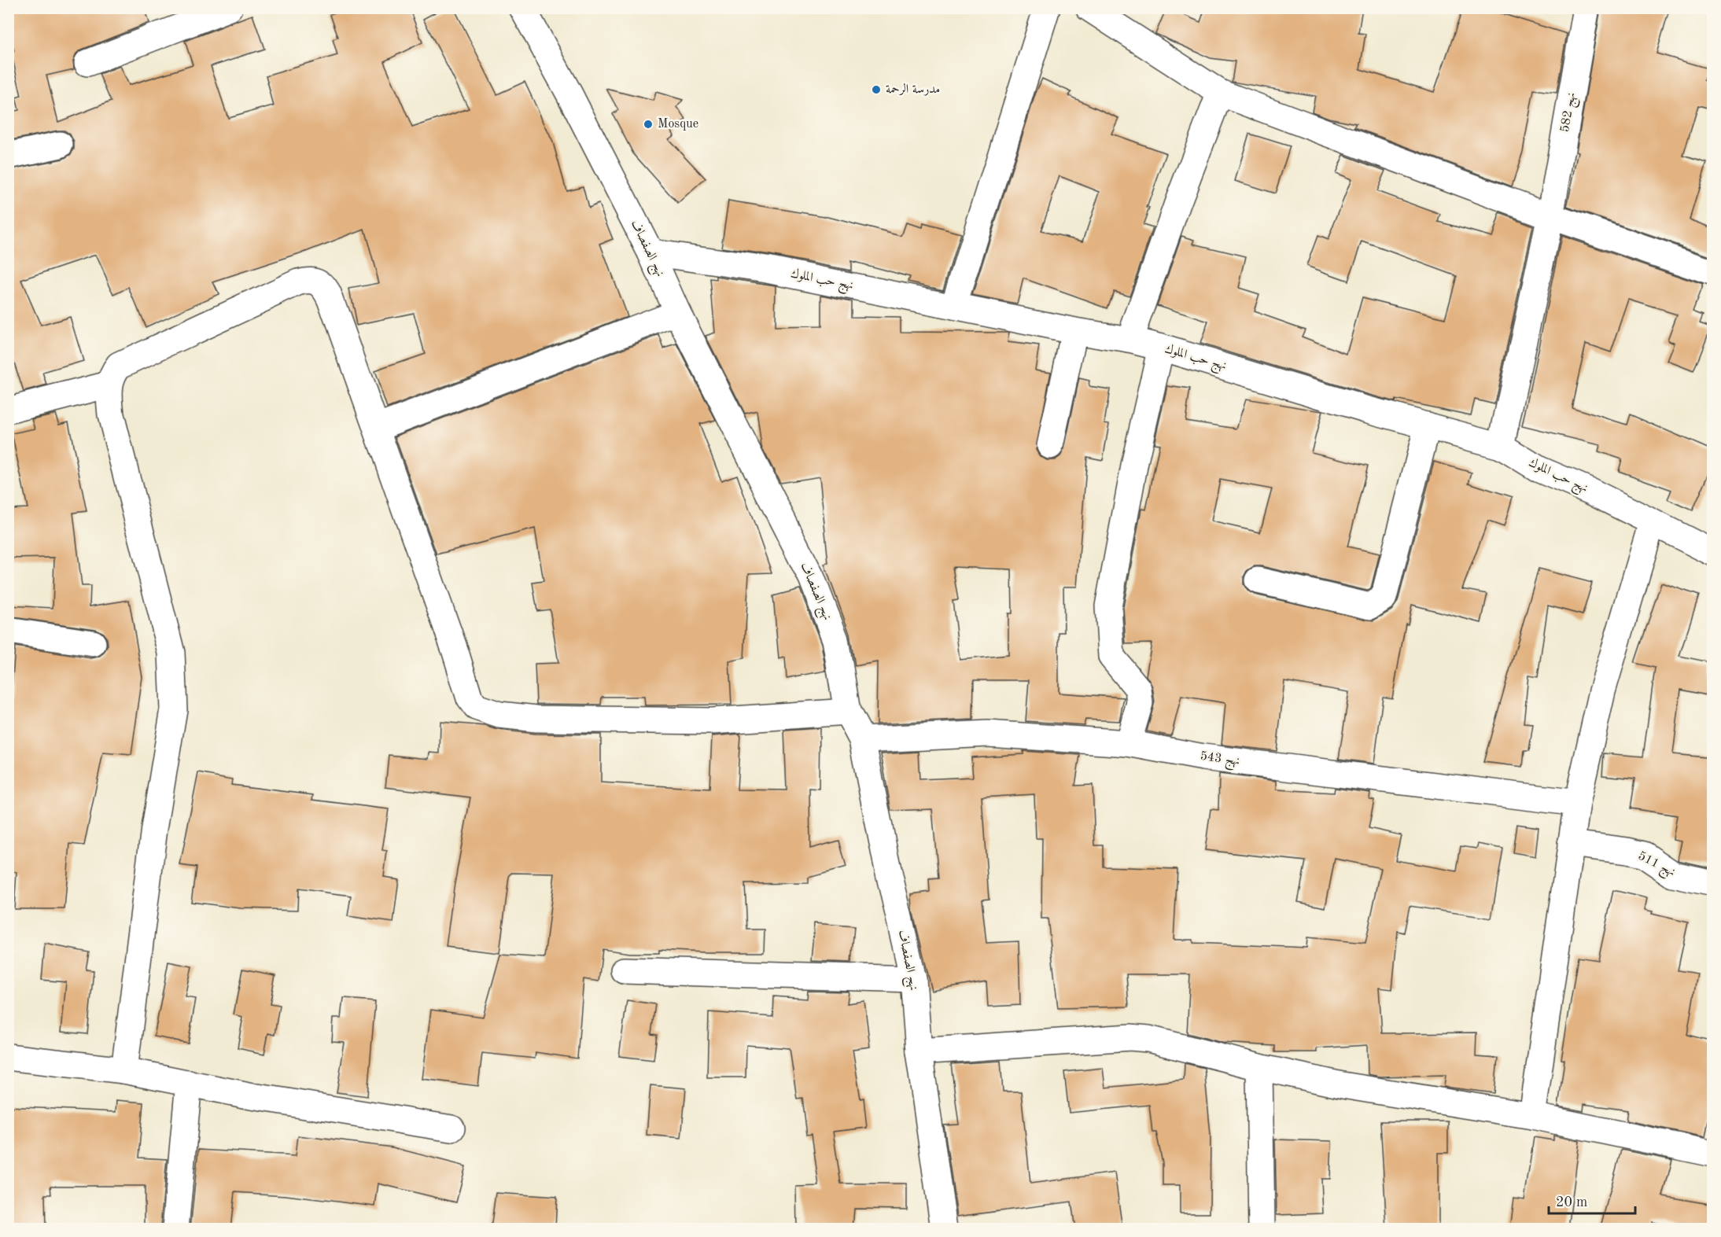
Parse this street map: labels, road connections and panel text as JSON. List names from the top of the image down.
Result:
{
  "streets": {
    "street": [
      "نهج 582",
      "نهج الصفصاف",
      "نهج حب الملوك",
      "نهج 543",
      "نهج 511"
    ]
  },
  "crossings": [
    ["نهج 582", "نهج حب الملوك"],
    ["نهج الصفصاف", "نهج حب الملوك"],
    ["نهج الصفصاف", "نهج 543"]
  ],
  "places": ["مدرسة الرحمة", "Mosque"],
  "scale_bar": "20 m"
}
